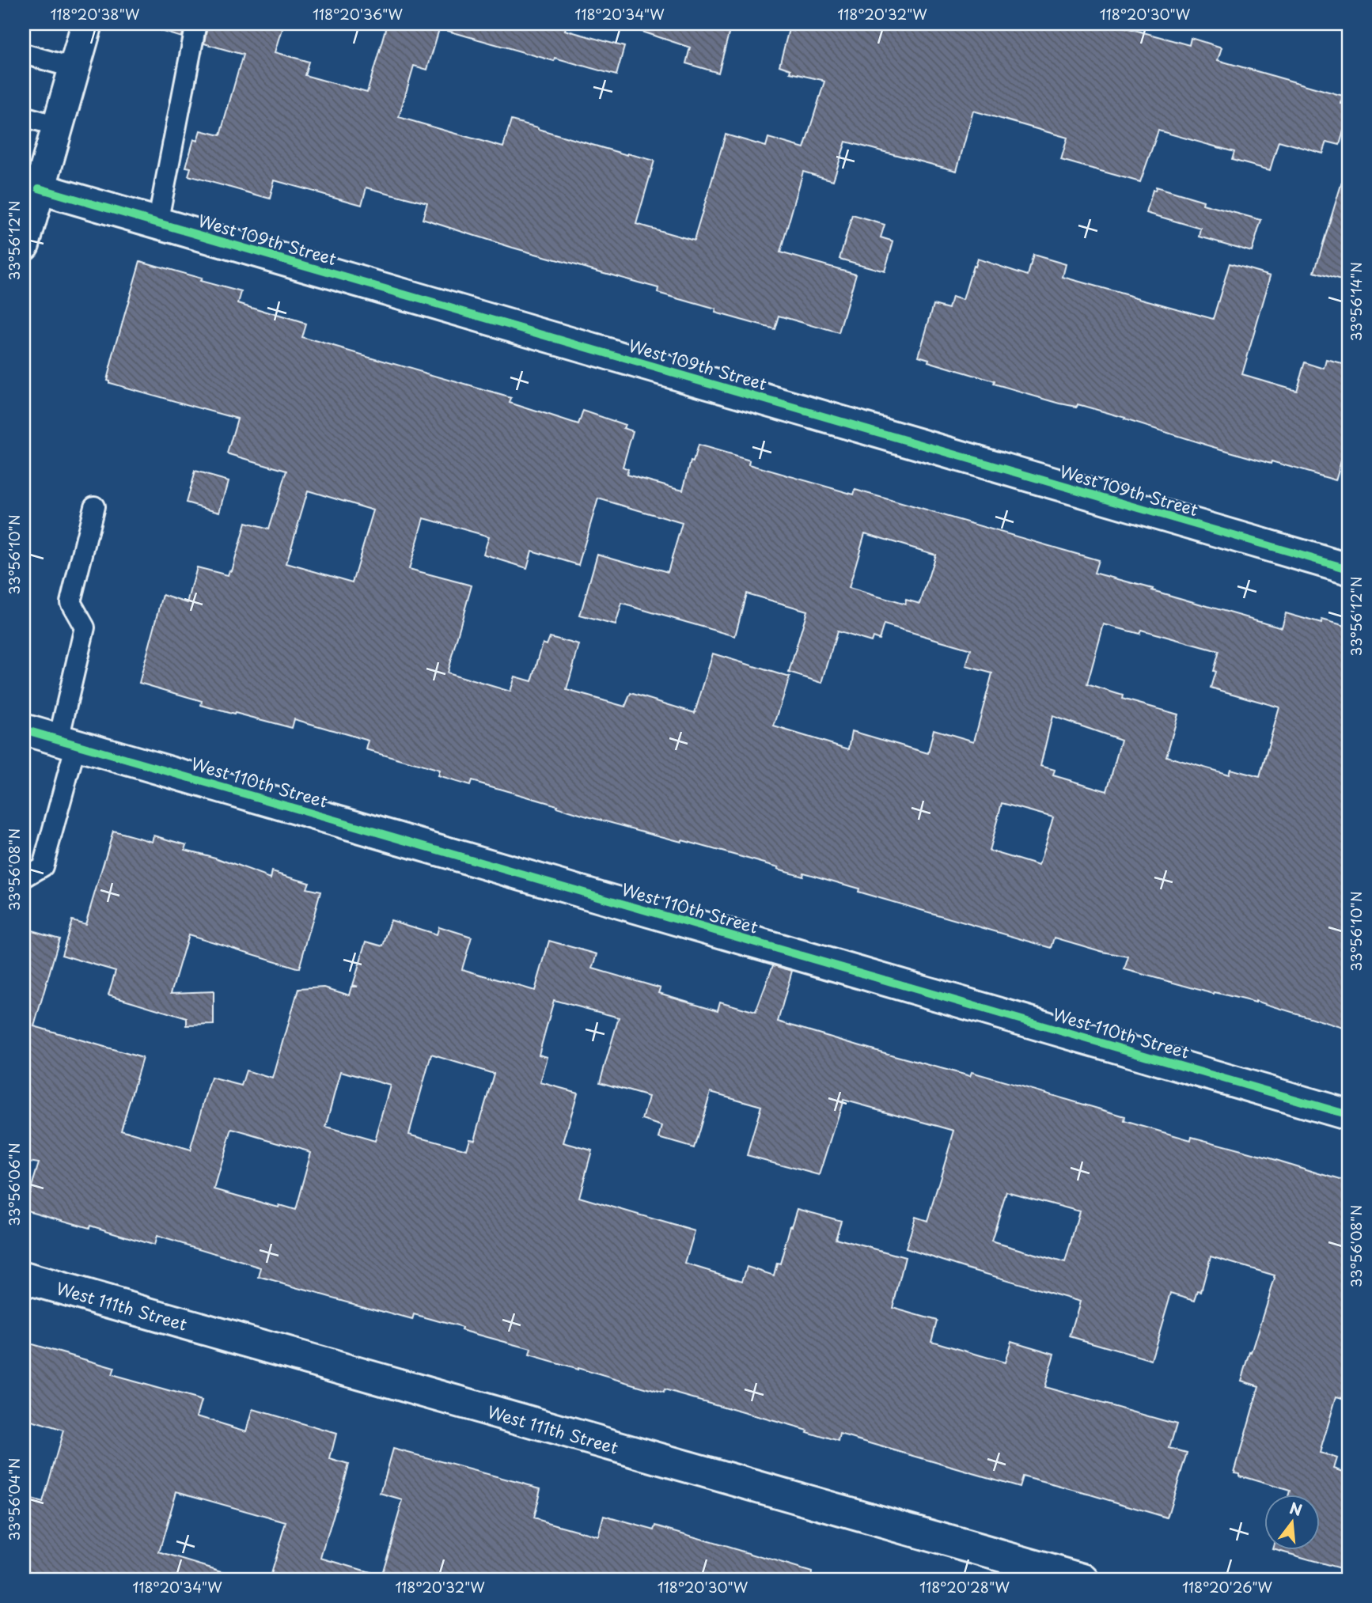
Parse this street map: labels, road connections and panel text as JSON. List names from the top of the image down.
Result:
{
  "streets": {
    "street": ["West 109th Street", "West 110th Street", "West 111th Street"]
  },
  "north": "top",
  "coordinates": [
    "118°20'38\"W",
    "118°20'36\"W",
    "118°20'34\"W",
    "118°20'32\"W",
    "118°20'30\"W",
    "33°56'12\"N",
    "33°56'14\"N",
    "33°56'10\"N",
    "33°56'08\"N",
    "33°56'06\"N",
    "33°56'04\"N",
    "118°20'28\"W",
    "118°20'26\"W"
  ]
}
